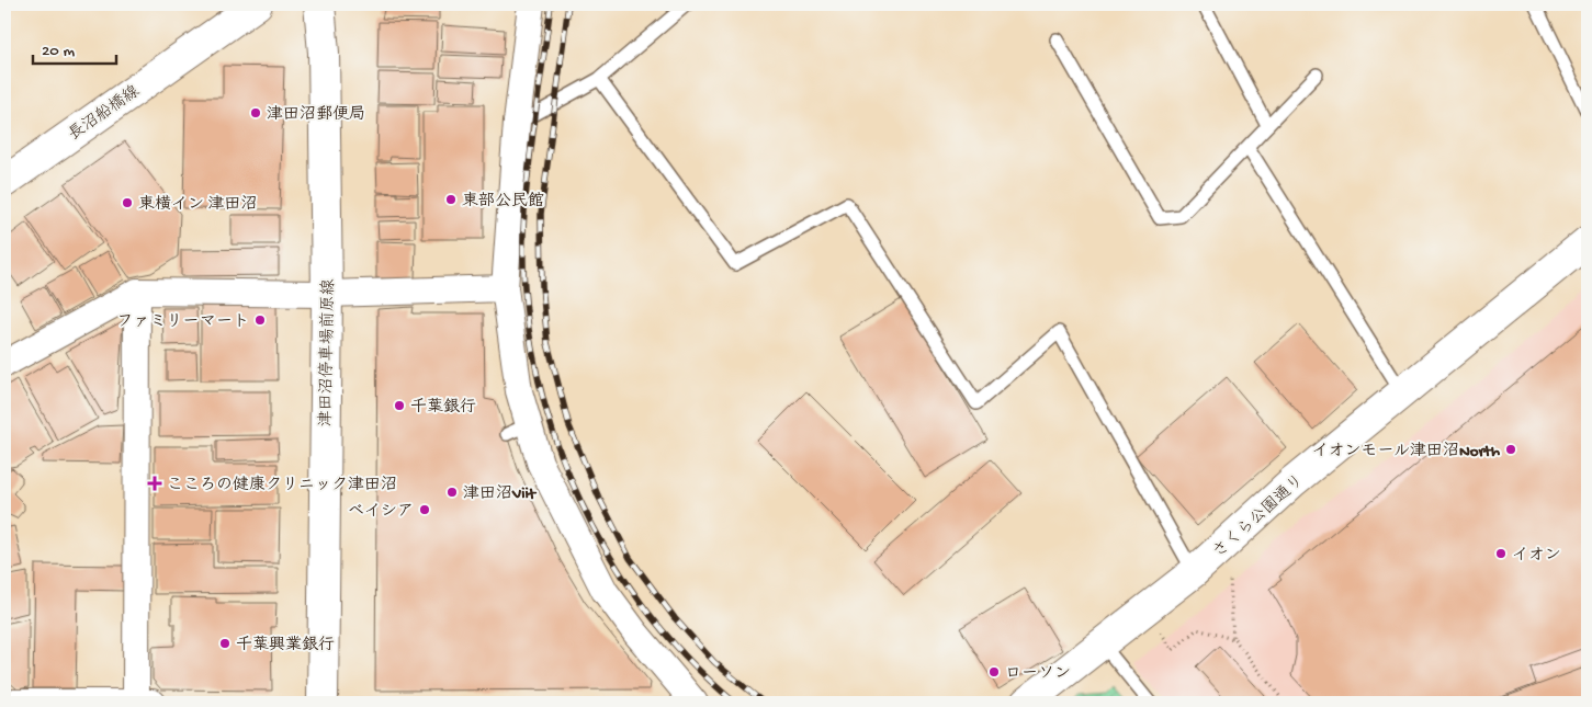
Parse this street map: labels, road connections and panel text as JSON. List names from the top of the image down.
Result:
{
  "streets": {
    "main road": ["長沼船橋線", "津田沼停車場前原線", "さくら公園通り"]
  },
  "places": {
    "other": [
      "津田沼郵便局",
      "東部公民館",
      "東横イン 津田沼",
      "ファミリーマート",
      "千葉銀行",
      "イオンモール津田沼North",
      "津田沼Viit",
      "ベイシア",
      "イオン",
      "千葉興業銀行",
      "ローソン"
    ],
    "health": ["こころの健康クリニック津田沼"]
  },
  "scale_bar": "20 m"
}
